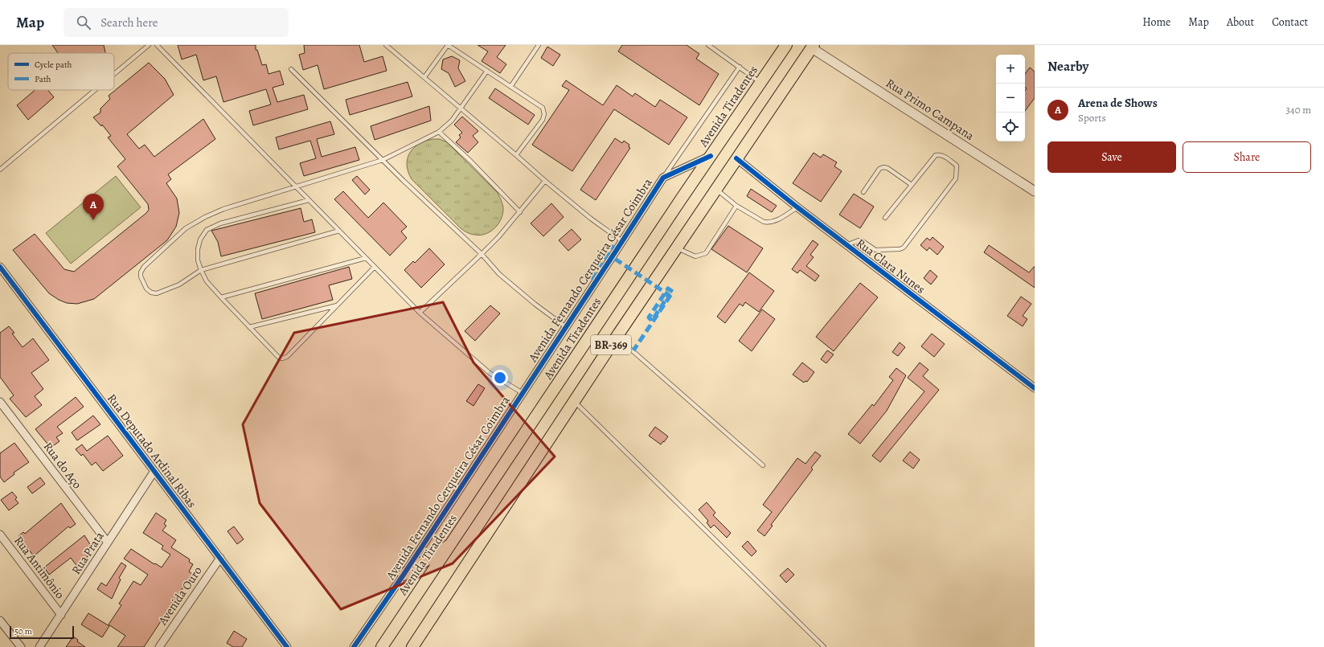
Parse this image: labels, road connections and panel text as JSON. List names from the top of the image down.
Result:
{
  "streets": {
    "highway": ["Avenida Tiradentes", "BR-369"],
    "street": [
      "Rua Primo Campana",
      "Rua Clara Nunes",
      "Avenida Fernando Cerqueira César Coimbra",
      "Rua Deputado Ardinal Ribas",
      "Rua do Aço",
      "Rua Prata",
      "Rua Antimônio",
      "Avenida Ouro"
    ]
  },
  "crossings": [
    ["Rua Primo Campana", "BR-369"],
    ["Rua Clara Nunes", "BR-369"],
    ["Rua Deputado Ardinal Ribas", "Rua Prata"],
    ["Rua Deputado Ardinal Ribas", "Avenida Ouro"],
    ["Rua do Aço", "Rua Prata"],
    ["Rua Prata", "Rua Antimônio"]
  ],
  "legend": ["Cycle path", "Path"],
  "scale_bar": "50 m",
  "page": {
    "header": "Map",
    "search": "Search here",
    "nav": [
      "Home",
      "Map",
      "About",
      "Contact"
    ],
    "heading": "Nearby",
    "map_buttons": ["+", "−"],
    "list": [
      {
        "mark": "A",
        "name": "Arena de Shows",
        "note": "Sports",
        "value": "340 m"
      }
    ],
    "buttons": ["Save", "Share"],
    "pins": "A",
    "scale": "50 m"
  }
}
